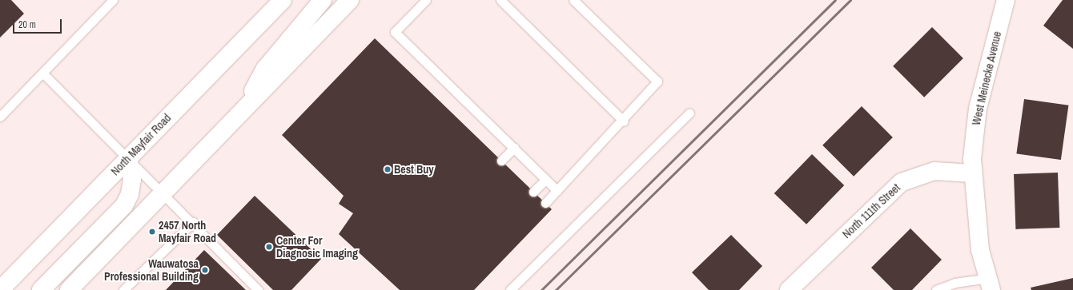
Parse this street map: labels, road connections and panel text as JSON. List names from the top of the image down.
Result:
{
  "streets": {
    "main road": ["West Meinecke Avenue", "North Mayfair Road", "North 111th Street"]
  },
  "crossings": [
    ["West Meinecke Avenue", "North 111th Street"]
  ],
  "places": [
    "Best Buy",
    "2457 North Mayfair Road",
    "Center For Diagnosic Imaging",
    "Wauwatosa Professional Building"
  ],
  "scale_bar": "20 m"
}
